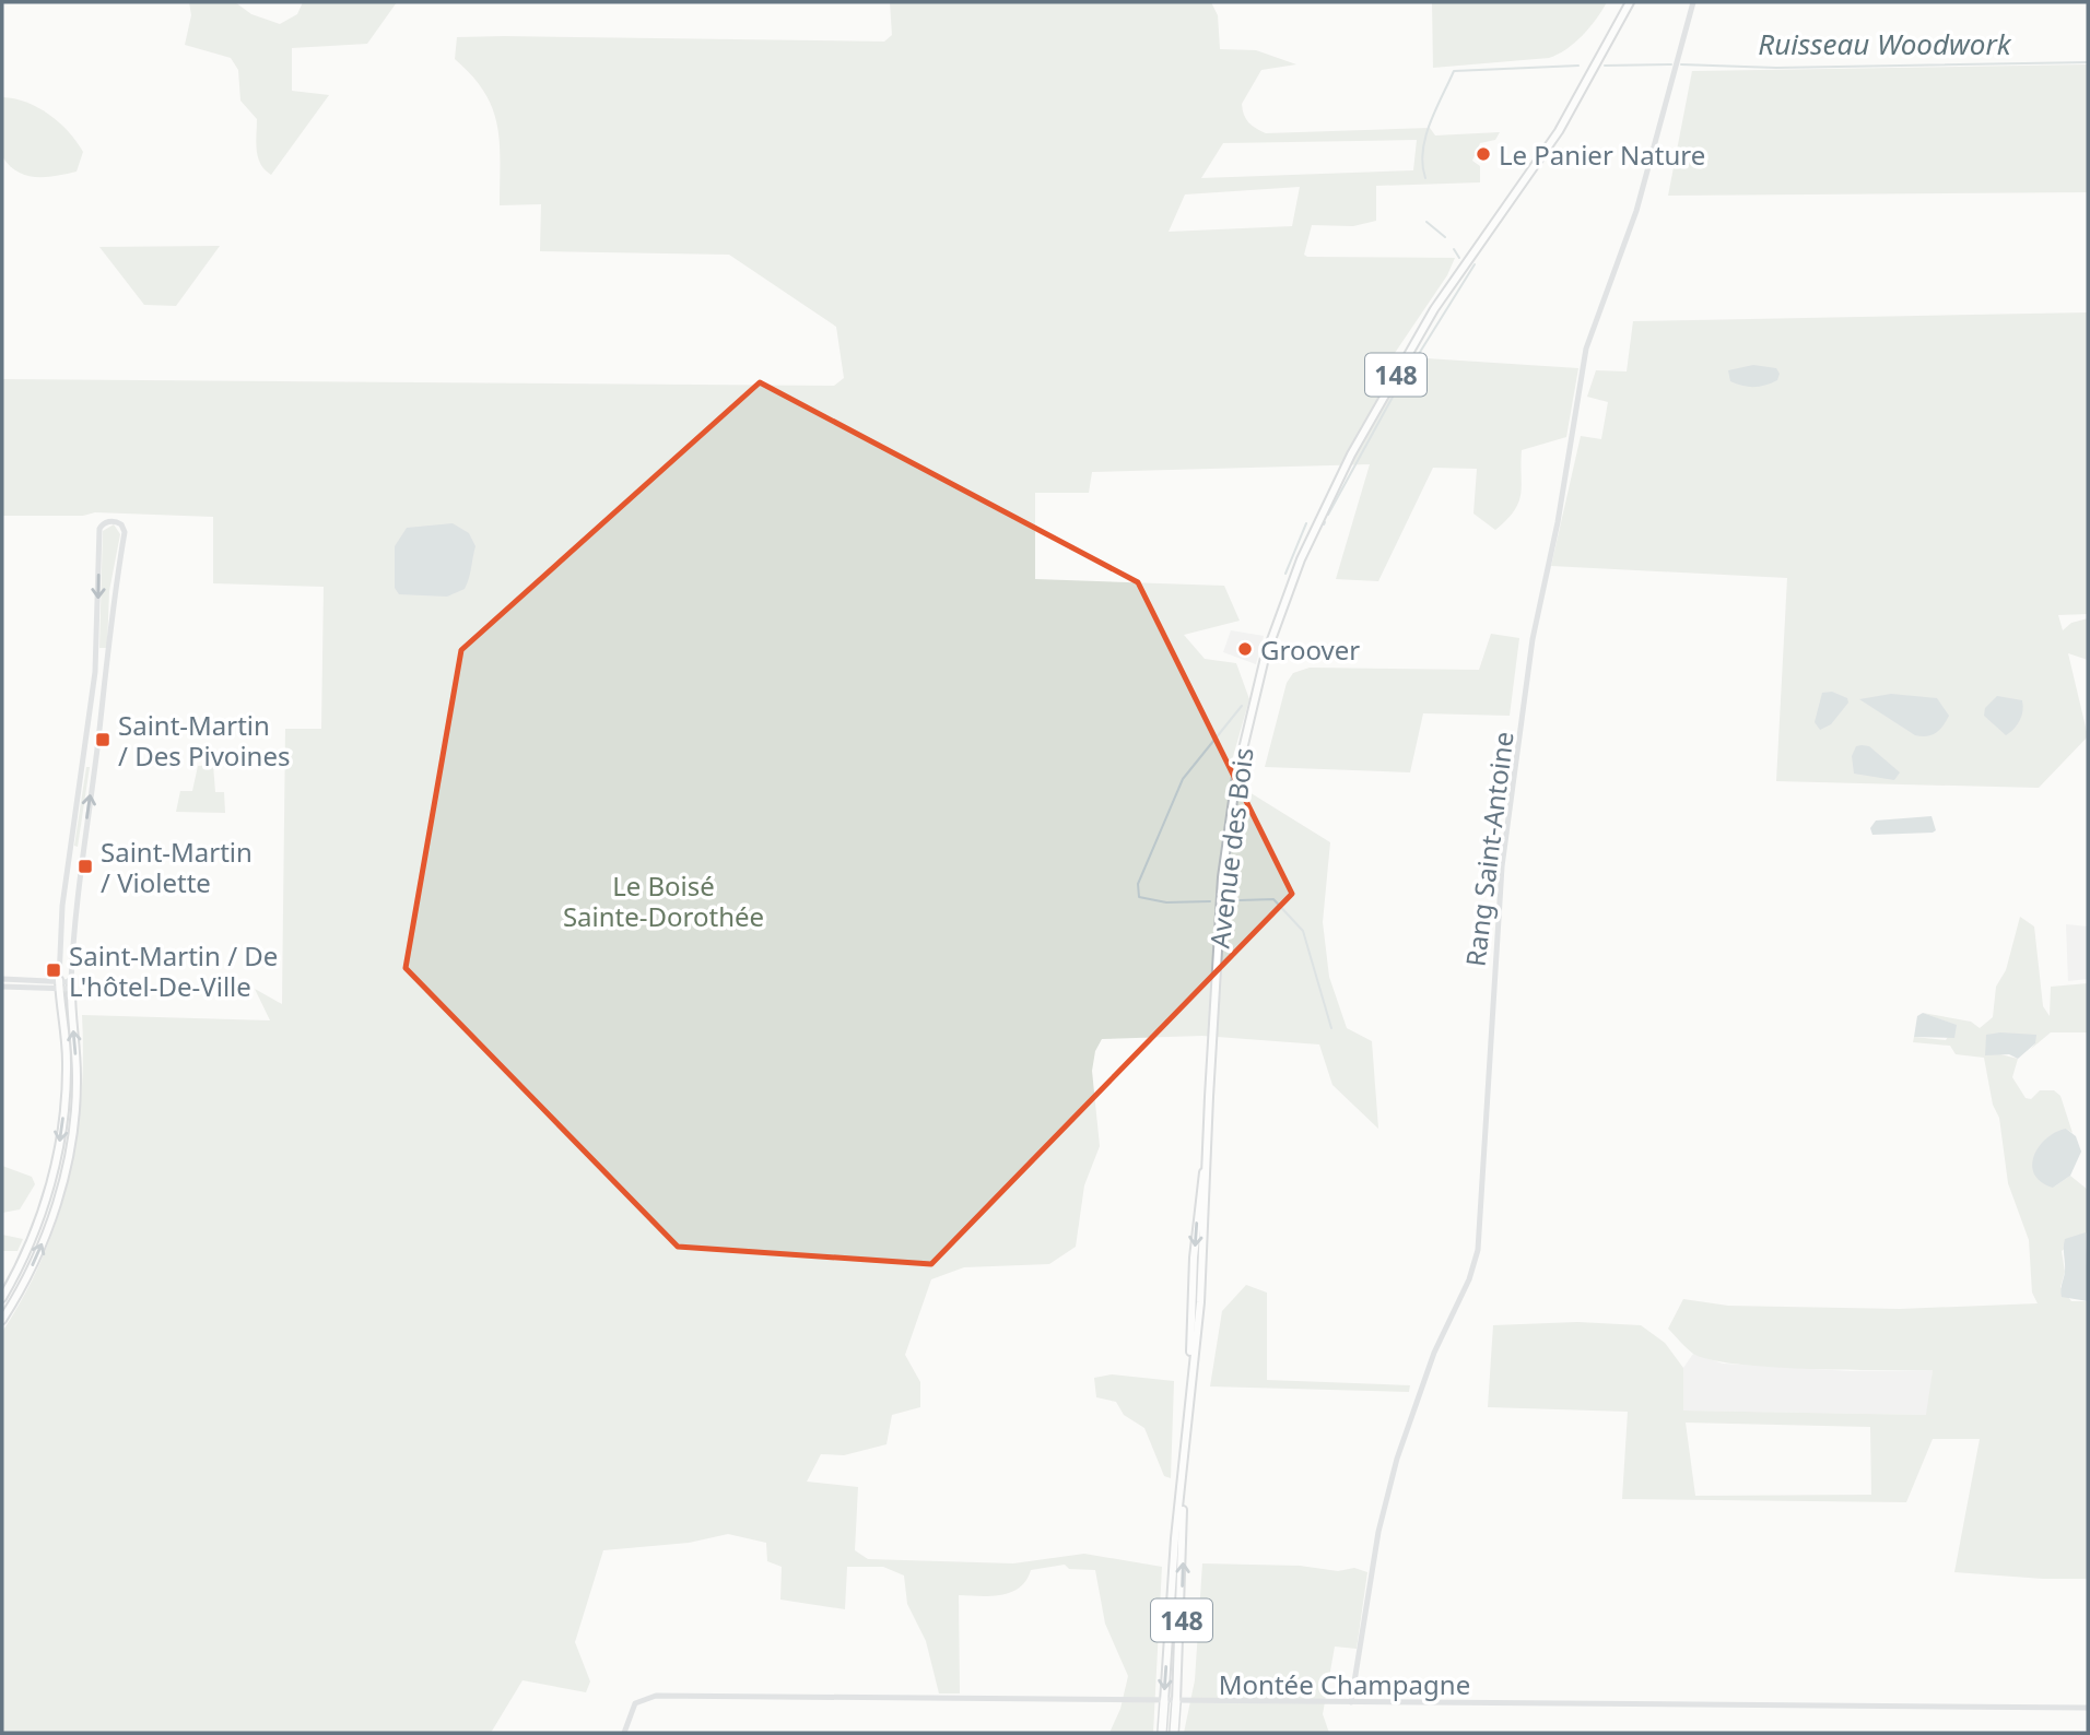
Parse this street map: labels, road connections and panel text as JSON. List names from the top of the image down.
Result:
{
  "streets": {
    "main road": ["148", "Avenue des Bois"],
    "street": ["Rang Saint-Antoine", "Montée Champagne"]
  },
  "crossings": [
    ["Avenue des Bois", "Montée Champagne"],
    ["Rang Saint-Antoine", "Montée Champagne"]
  ],
  "water": ["Ruisseau Woodwork"],
  "parks": ["Le Boisé Sainte-Dorothée"],
  "places": {
    "other": ["Le Panier Nature", "Groover"],
    "transit": ["Saint-Martin / Des Pivoines", "Saint-Martin / Violette", "Saint-Martin / De L'hôtel-De-Ville"]
  }
}
